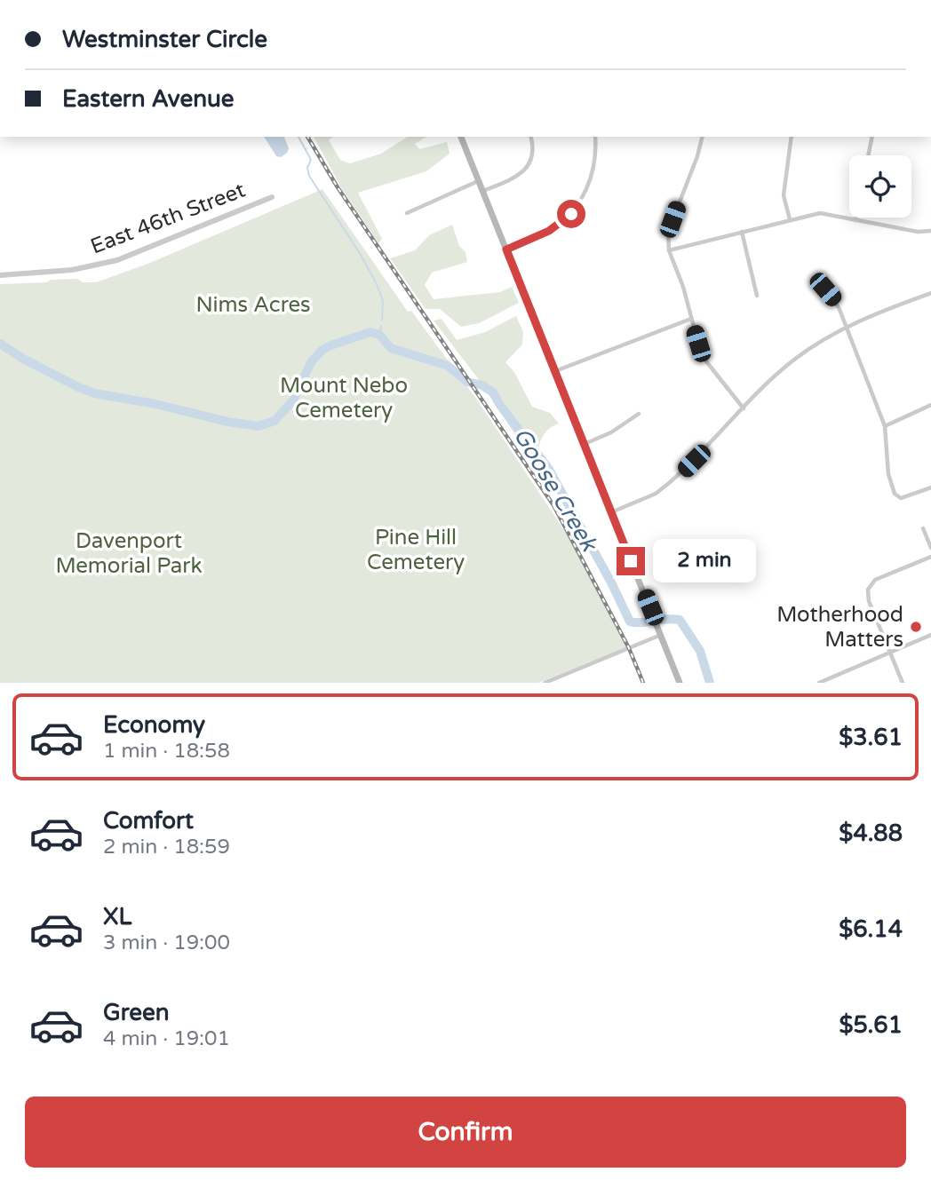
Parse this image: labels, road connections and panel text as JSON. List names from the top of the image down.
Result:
{
  "streets": {
    "street": ["East 46th Street"]
  },
  "water": ["Goose Creek"],
  "parks": [
    "Nims Acres",
    "Mount Nebo Cemetery",
    "Pine Hill Cemetery",
    "Davenport Memorial Park"
  ],
  "places": ["Motherhood Matters"],
  "page": {
    "banner": ["Westminster Circle", "Eastern Avenue"],
    "bubble": "2 min",
    "list": [
      {
        "name": "Economy",
        "note": "1 min · 18:58",
        "value": "$3.61"
      },
      {
        "name": "Comfort",
        "note": "2 min · 18:59",
        "value": "$4.88"
      },
      {
        "name": "XL",
        "note": "3 min · 19:00",
        "value": "$6.14"
      },
      {
        "name": "Green",
        "note": "4 min · 19:01",
        "value": "$5.61"
      }
    ],
    "buttons": "Confirm"
  }
}
